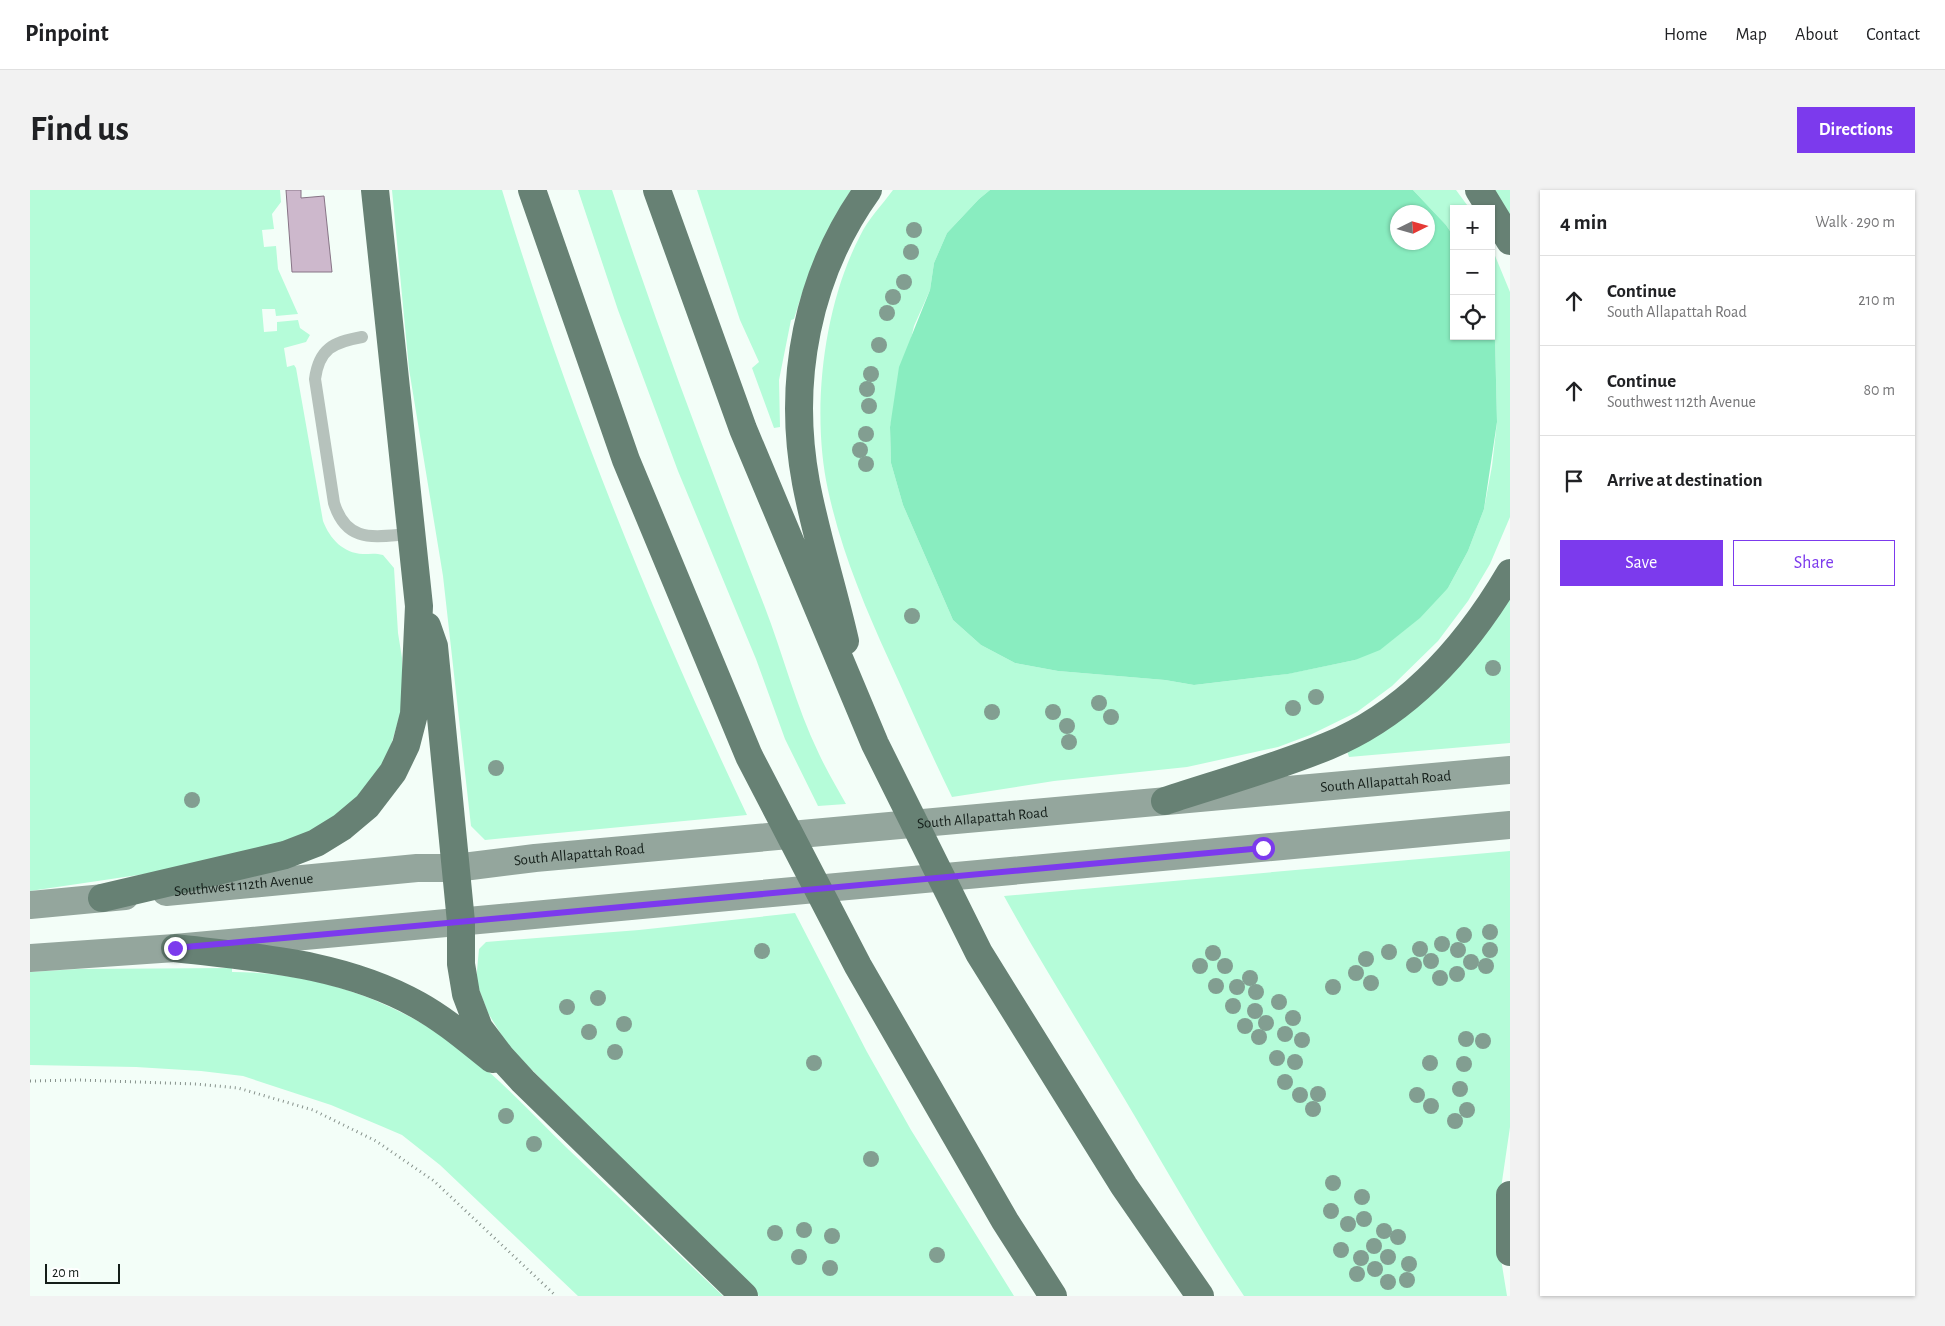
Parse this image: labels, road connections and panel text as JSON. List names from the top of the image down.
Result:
{
  "streets": {
    "main road": ["South Allapattah Road", "Southwest 112th Avenue"]
  },
  "crossings": [
    ["South Allapattah Road", "Southwest 112th Avenue"]
  ],
  "scale_bar": "20 m",
  "north": "right",
  "page": {
    "header": "Pinpoint",
    "nav": [
      "Home",
      "Map",
      "About",
      "Contact"
    ],
    "buttons": [
      "Directions",
      ["Save", "Share"]
    ],
    "title": "Find us",
    "heading": ["4 min", "Walk · 290 m"],
    "map_buttons": ["+", "−"],
    "list": [
      ["Continue", "South Allapattah Road", "210 m"],
      ["Continue", "Southwest 112th Avenue", "80 m"],
      "Arrive at destination"
    ],
    "scale": "20 m"
  }
}
